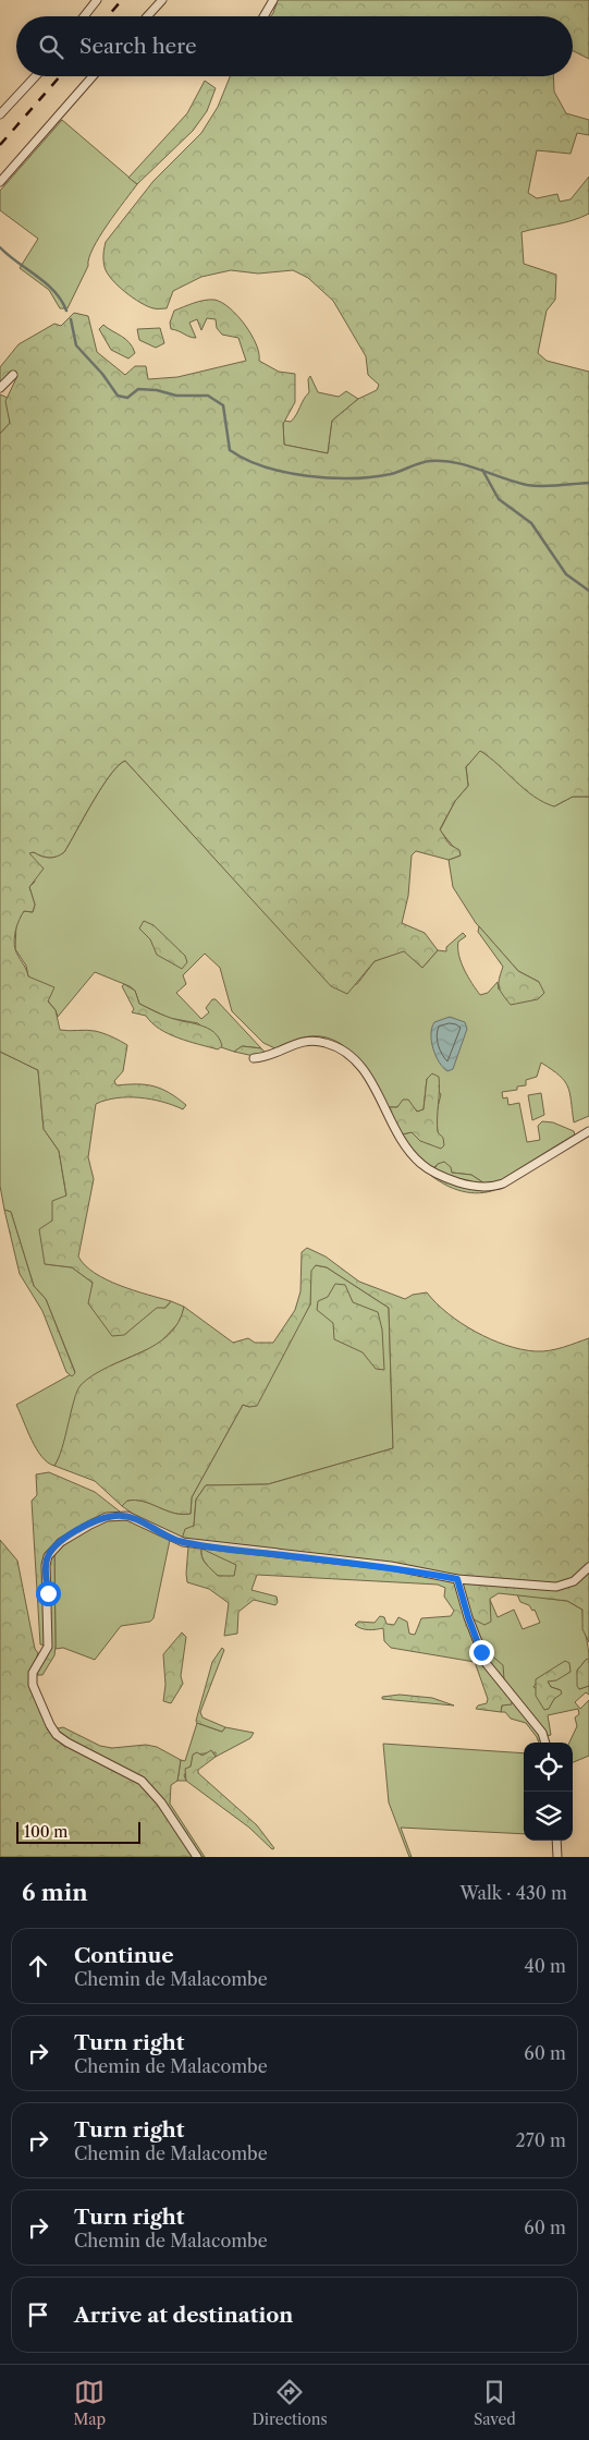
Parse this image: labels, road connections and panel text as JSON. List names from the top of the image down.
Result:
{
  "scale_bar": "100 m",
  "page": {
    "search": "Search here",
    "scale": "100 m",
    "heading": ["6 min", "Walk · 430 m"],
    "list": [
      ["Continue", "Chemin de Malacombe", "40 m"],
      ["Turn right", "Chemin de Malacombe", "60 m"],
      ["Turn right", "Chemin de Malacombe", "270 m"],
      ["Turn right", "Chemin de Malacombe", "60 m"],
      "Arrive at destination"
    ],
    "nav": ["Map", "Directions", "Saved"]
  }
}
